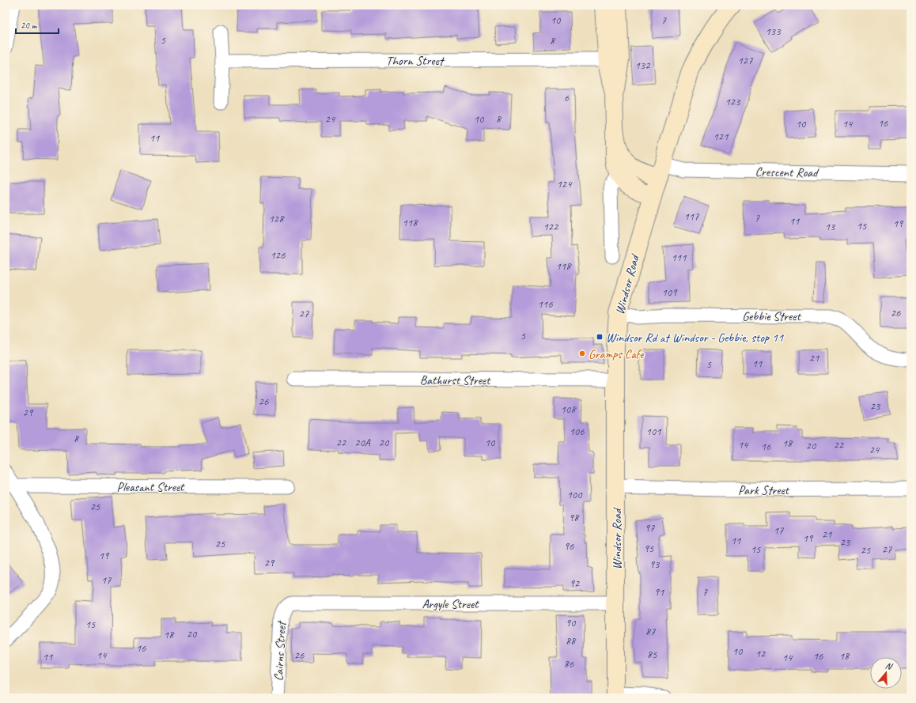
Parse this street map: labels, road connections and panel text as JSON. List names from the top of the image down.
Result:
{
  "streets": {
    "main road": ["Windsor Road"],
    "street": [
      "Thorn Street",
      "Crescent Road",
      "Gebbie Street",
      "Bathurst Street",
      "Pleasant Street",
      "Park Street",
      "Argyle Street",
      "Cairns Street"
    ]
  },
  "crossings": [
    ["Crescent Road", "Windsor Road"],
    ["Windsor Road", "Gebbie Street"],
    ["Windsor Road", "Bathurst Street"],
    ["Windsor Road", "Park Street"],
    ["Windsor Road", "Argyle Street"],
    ["Argyle Street", "Cairns Street"]
  ],
  "places": {
    "transit": ["Windsor Rd at Windsor - Gebbie, stop 11"],
    "other": ["Gramps Cafe"]
  },
  "house_numbers": [
    "10",
    "7",
    "133",
    "5",
    "8",
    "127",
    "132",
    "6",
    "123",
    "24",
    "10",
    "8",
    "16",
    "10",
    "14",
    "121",
    "11",
    "124",
    "117",
    "7",
    "128",
    "11",
    "118",
    "19",
    "15",
    "122",
    "13",
    "126",
    "111",
    "118",
    "109",
    "116",
    "26",
    "27",
    "5",
    "21",
    "11",
    "5",
    "26",
    "23",
    "108",
    "29",
    "106",
    "101",
    "8",
    "22",
    "20A",
    "20",
    "10",
    "18",
    "14",
    "22",
    "20",
    "16",
    "24",
    "100",
    "25",
    "98",
    "97",
    "17",
    "21",
    "19",
    "11",
    "23",
    "25",
    "96",
    "95",
    "15",
    "27",
    "25",
    "19",
    "29",
    "93",
    "17",
    "92",
    "91",
    "7",
    "90",
    "15",
    "87",
    "20",
    "18",
    "88",
    "16",
    "10",
    "12",
    "85",
    "14",
    "26",
    "16",
    "18",
    "11",
    "14",
    "86"
  ],
  "scale_bar": "20 m",
  "north": "top"
}
